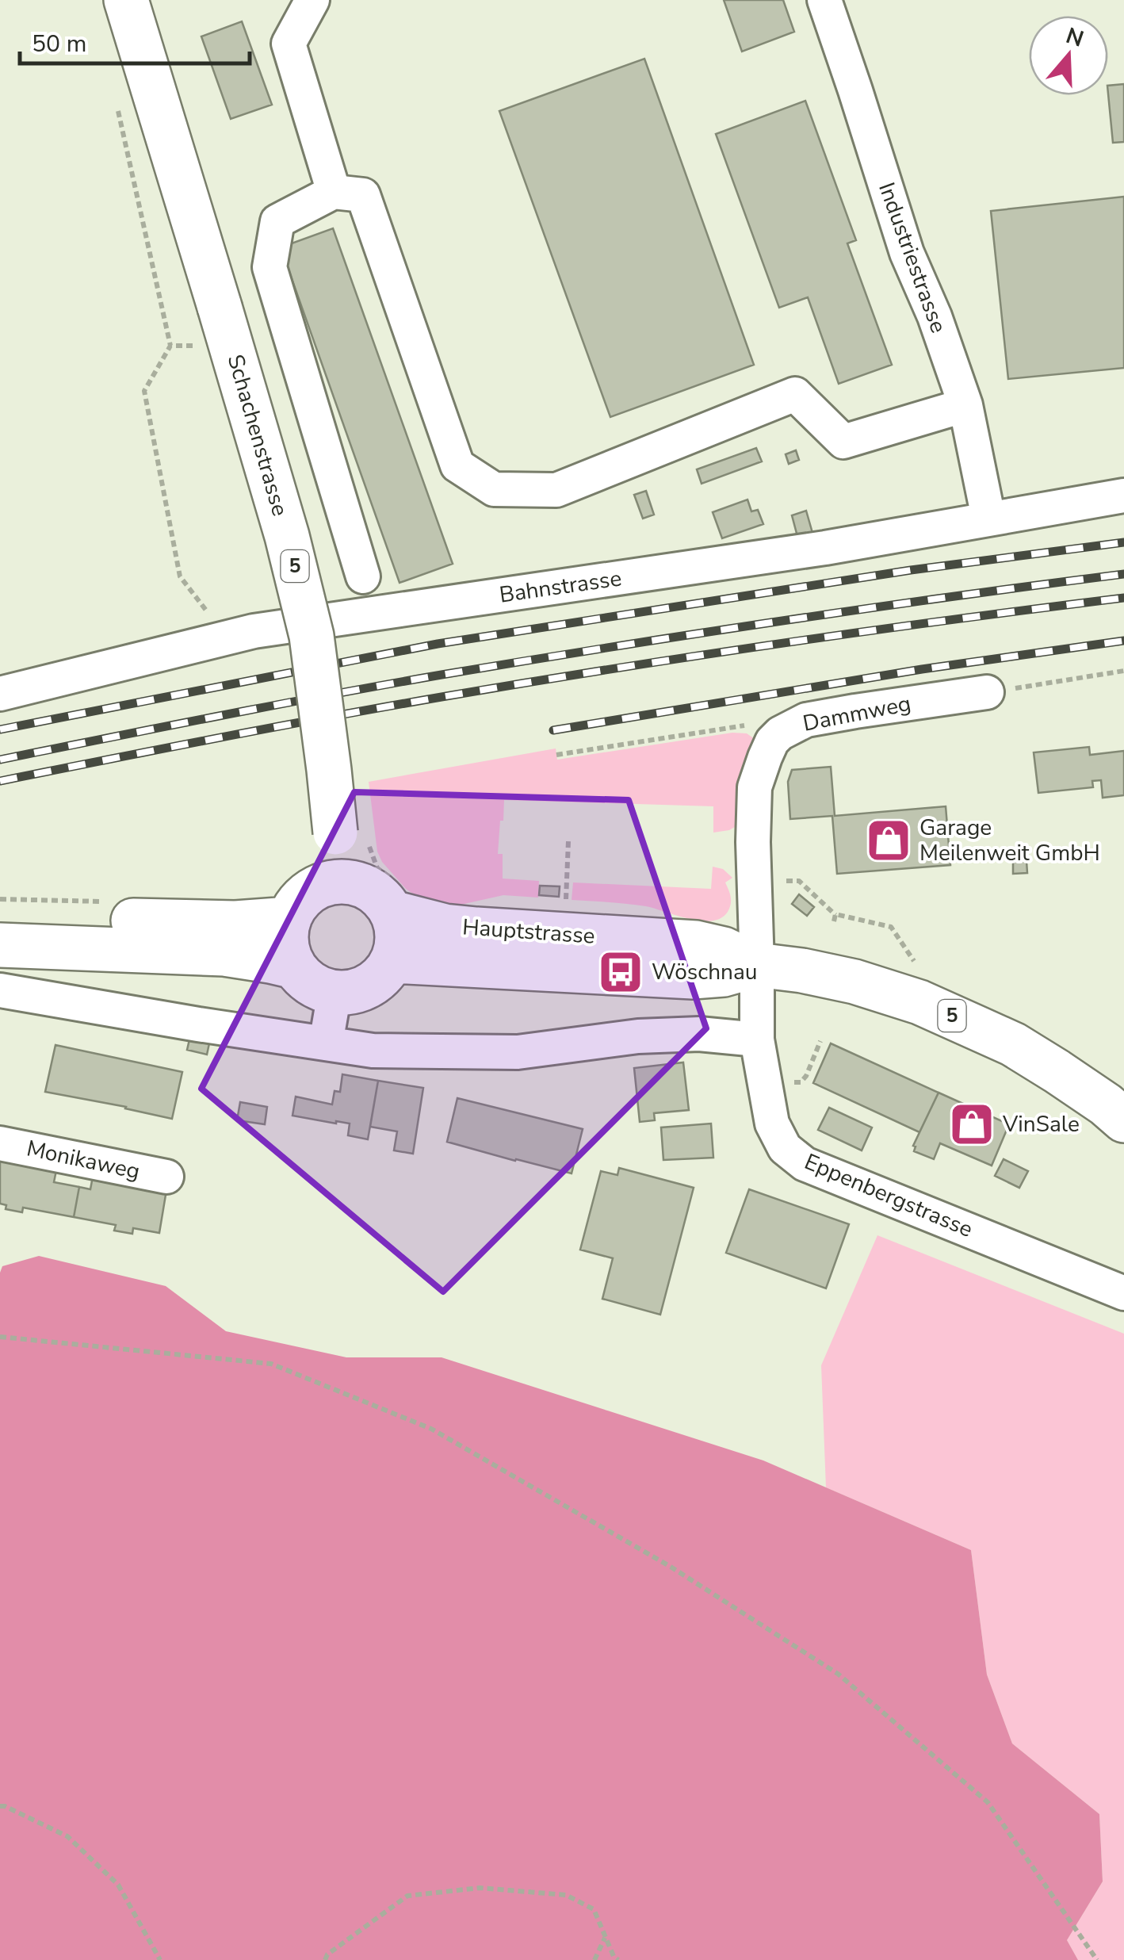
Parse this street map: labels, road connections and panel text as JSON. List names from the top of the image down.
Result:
{
  "streets": {
    "main road": ["Schachenstrasse", "5", "Hauptstrasse"],
    "street": [
      "Industriestrasse",
      "Bahnstrasse",
      "Dammweg",
      "Monikaweg",
      "Eppenbergstrasse"
    ]
  },
  "crossings": [
    ["Industriestrasse", "Bahnstrasse"],
    ["Schachenstrasse", "Hauptstrasse"],
    ["Hauptstrasse", "Eppenbergstrasse"]
  ],
  "places": {
    "shop": ["Garage Meilenweit GmbH", "VinSale"],
    "bus stop": ["Wöschnau"]
  },
  "scale_bar": "50 m",
  "north": "top"
}
